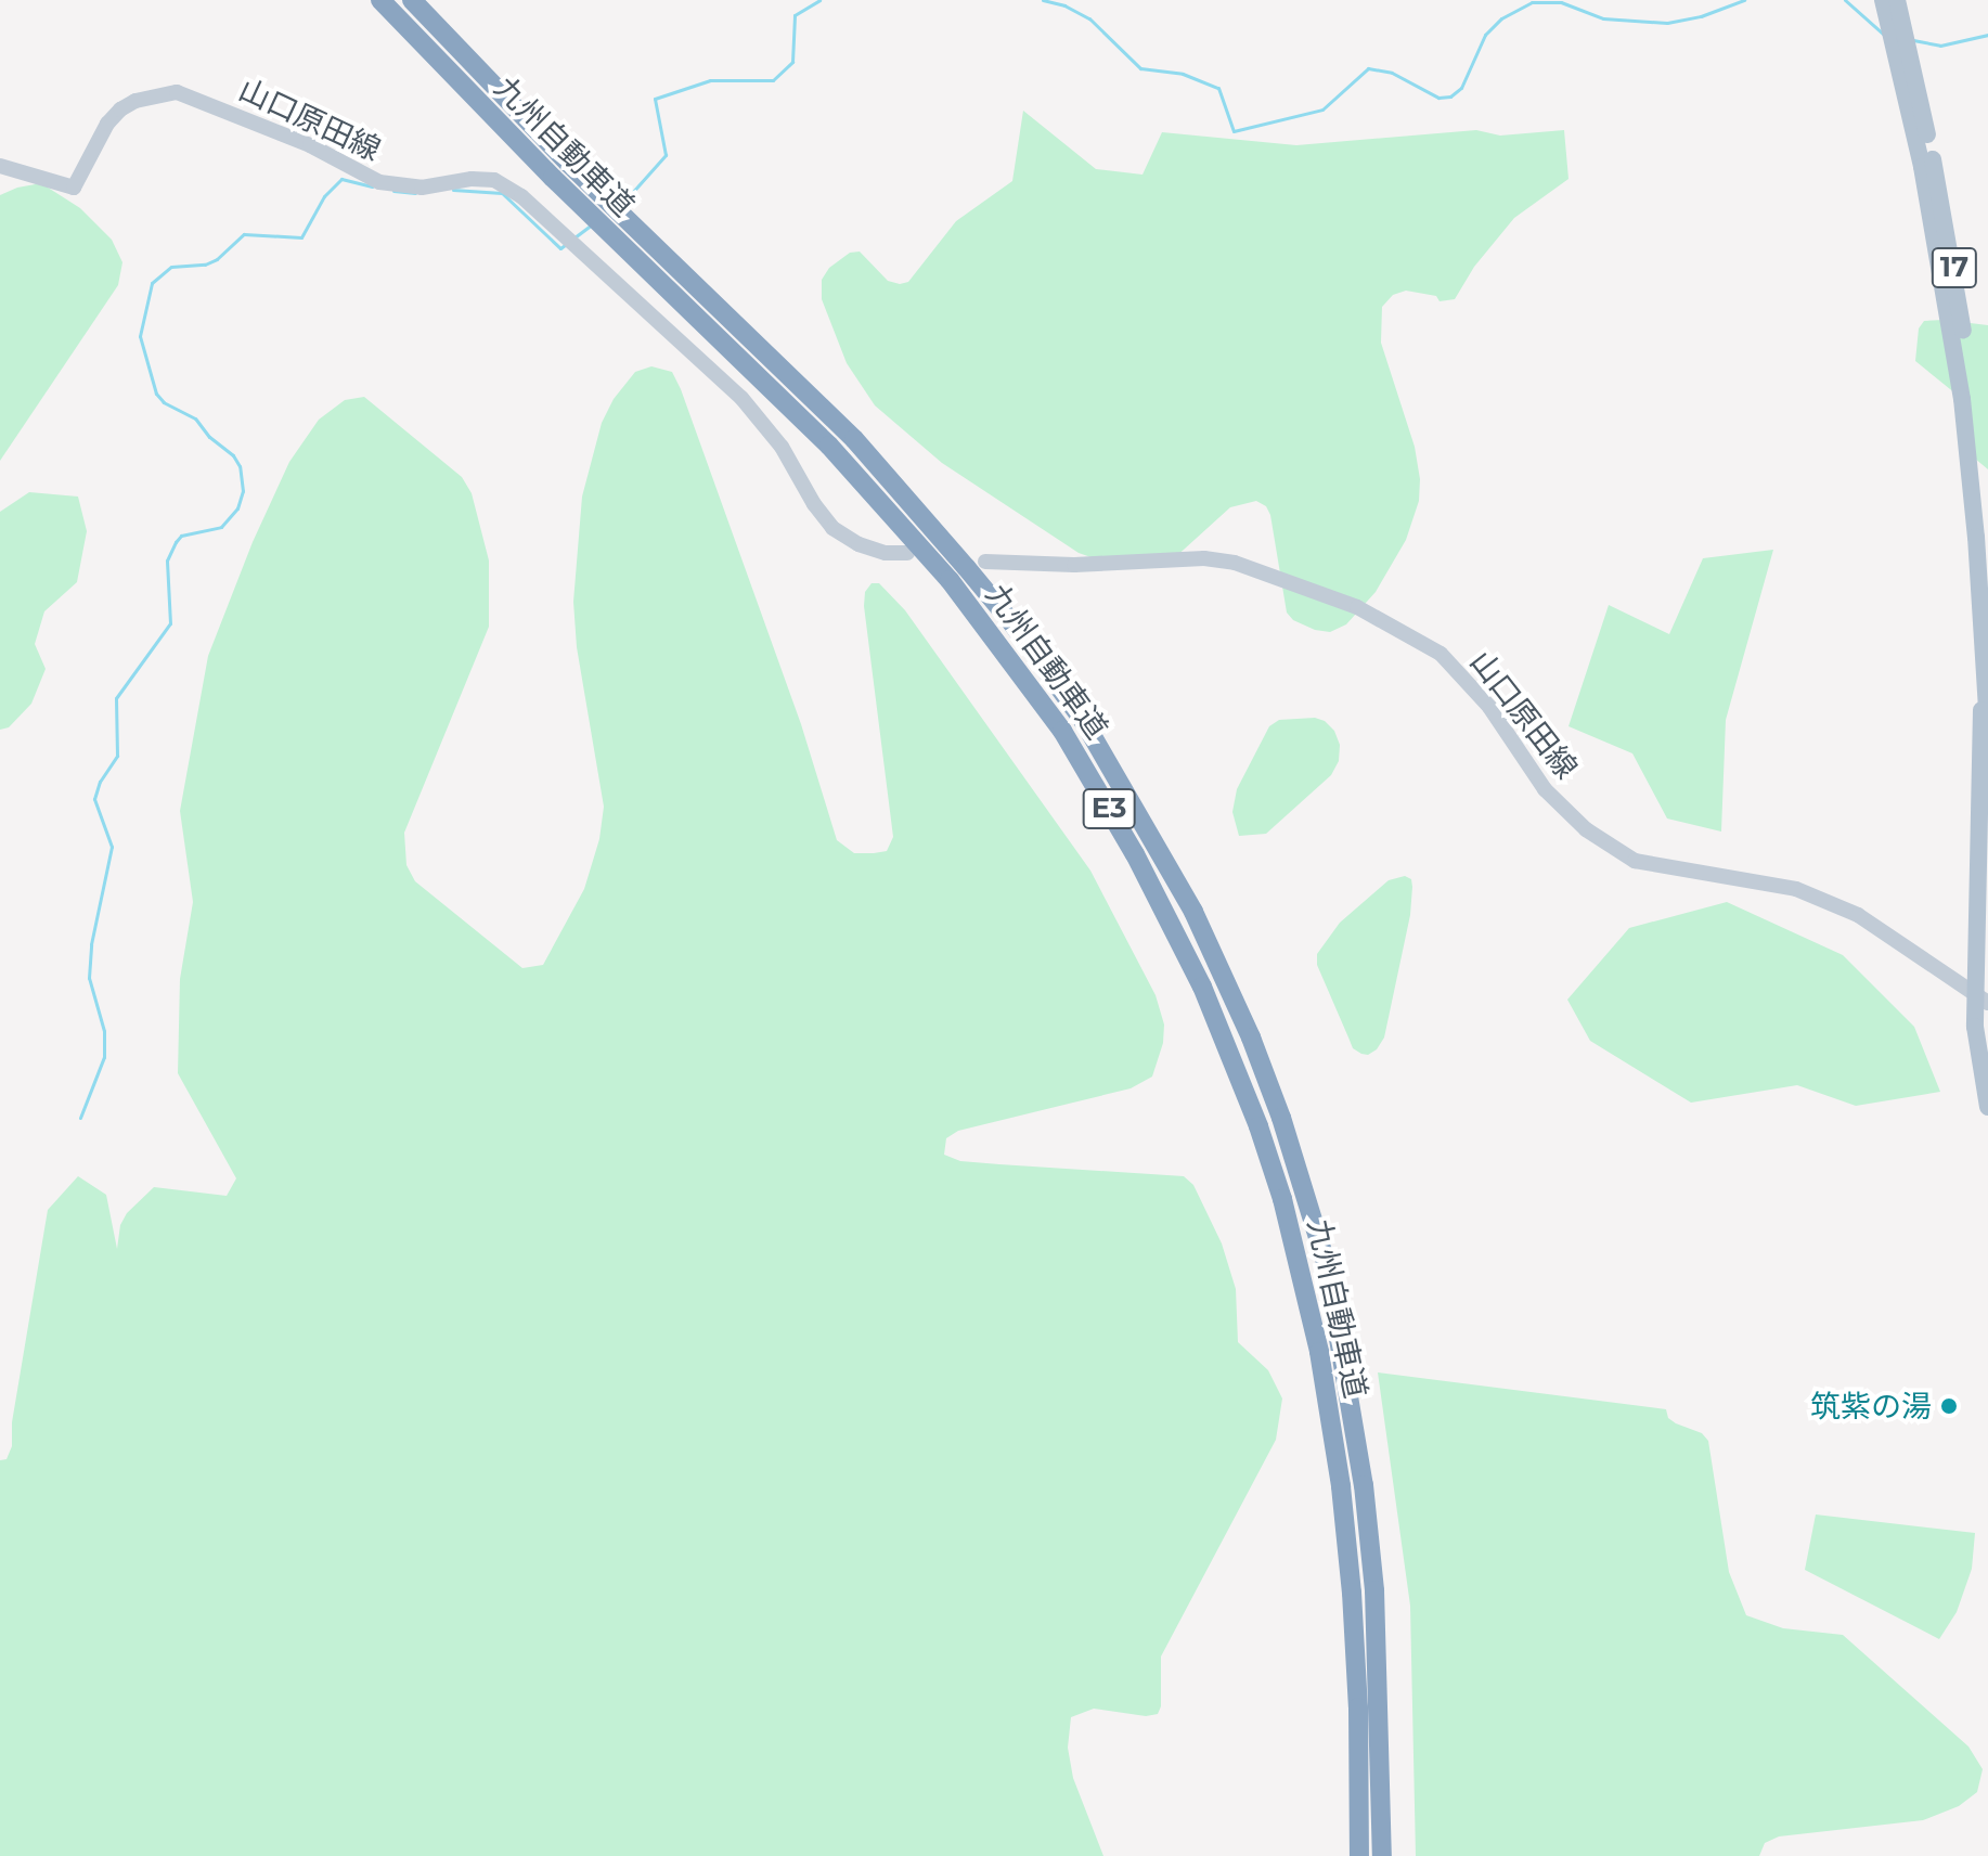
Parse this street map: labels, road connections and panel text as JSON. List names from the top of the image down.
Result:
{
  "streets": {
    "highway": ["九州自動車道", "E3"],
    "main road": ["山口原田線", "17"]
  },
  "places": ["筑紫の湯"]
}
